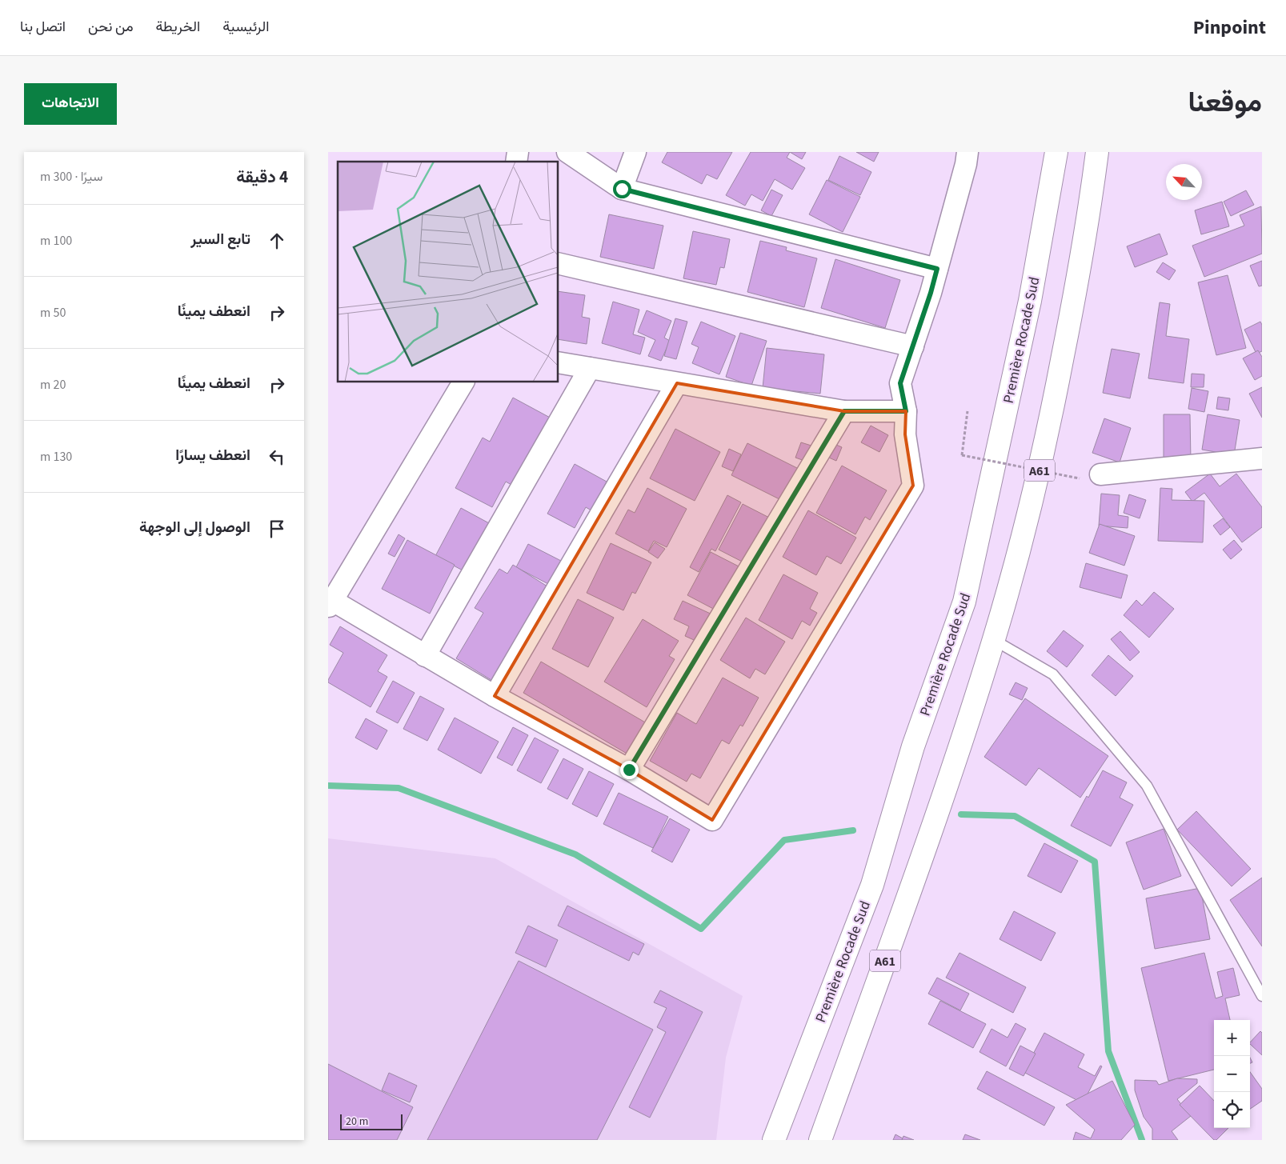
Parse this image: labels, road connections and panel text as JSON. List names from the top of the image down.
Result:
{
  "streets": {
    "highway": ["Première Rocade Sud", "A61"]
  },
  "scale_bar": "20 m",
  "north": "top left",
  "page": {
    "header": "Pinpoint",
    "nav": [
      "الرئيسية",
      "الخريطة",
      "من نحن",
      "اتصل بنا"
    ],
    "title": "موقعنا",
    "buttons": "الاتجاهات",
    "heading": ["4 دقيقة", "سيرًا · 300 m"],
    "list": [
      ["تابع السير", "100 m"],
      ["انعطف يمينًا", "50 m"],
      ["انعطف يمينًا", "20 m"],
      ["انعطف يسارًا", "130 m"],
      "الوصول إلى الوجهة"
    ],
    "map_buttons": ["+", "−"],
    "scale": "20 m"
  }
}
